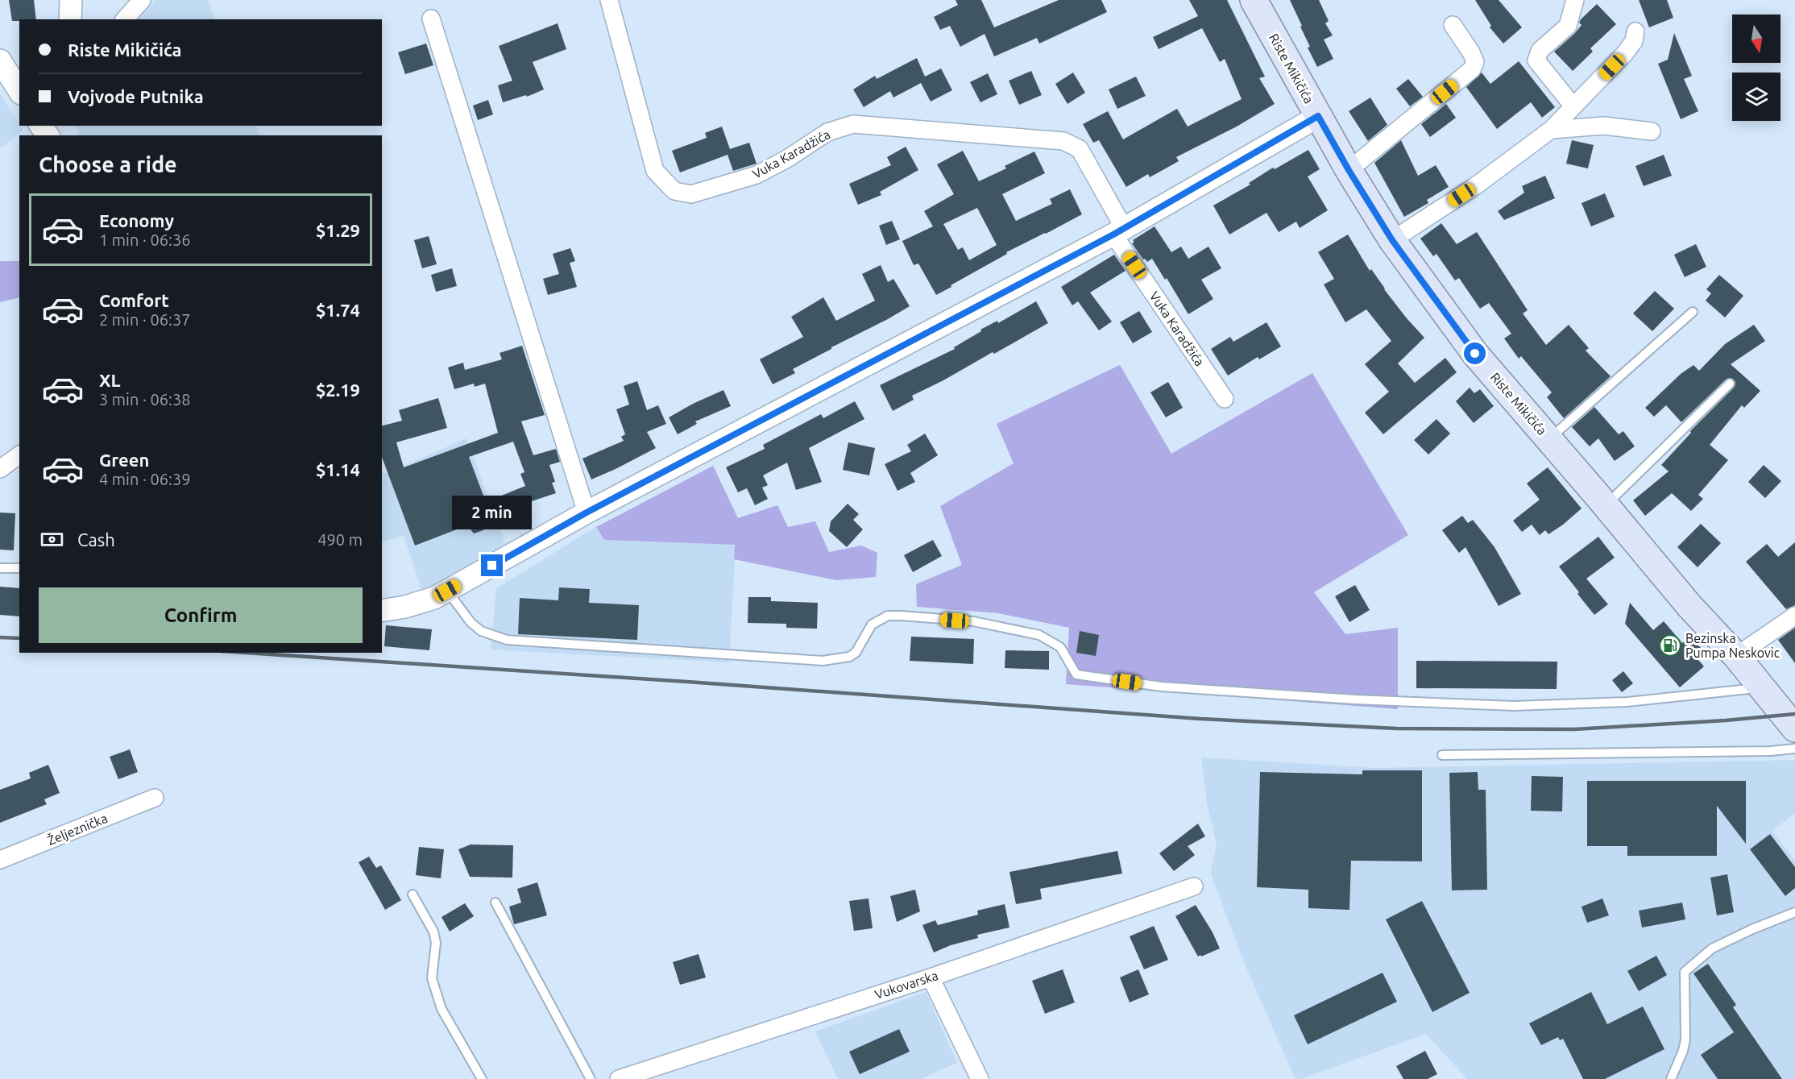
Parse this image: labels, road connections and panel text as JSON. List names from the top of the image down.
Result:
{
  "streets": {
    "main road": ["Riste Mikičića"],
    "street": ["Vuka Karadžića", "Željeznička", "Vukovarska"]
  },
  "places": {
    "fuel station": ["Bezinska Pumpa Neskovic"]
  },
  "north": "bottom",
  "page": {
    "banner": ["Riste Mikičića", "Vojvode Putnika"],
    "heading": "Choose a ride",
    "list": [
      {
        "name": "Economy",
        "note": "1 min · 06:36",
        "value": "$1.29"
      },
      {
        "name": "Comfort",
        "note": "2 min · 06:37",
        "value": "$1.74"
      },
      {
        "name": "XL",
        "note": "3 min · 06:38",
        "value": "$2.19"
      },
      {
        "name": "Green",
        "note": "4 min · 06:39",
        "value": "$1.14"
      }
    ],
    "bubble": "2 min",
    "pay": ["Cash", "490 m"],
    "buttons": "Confirm"
  }
}
